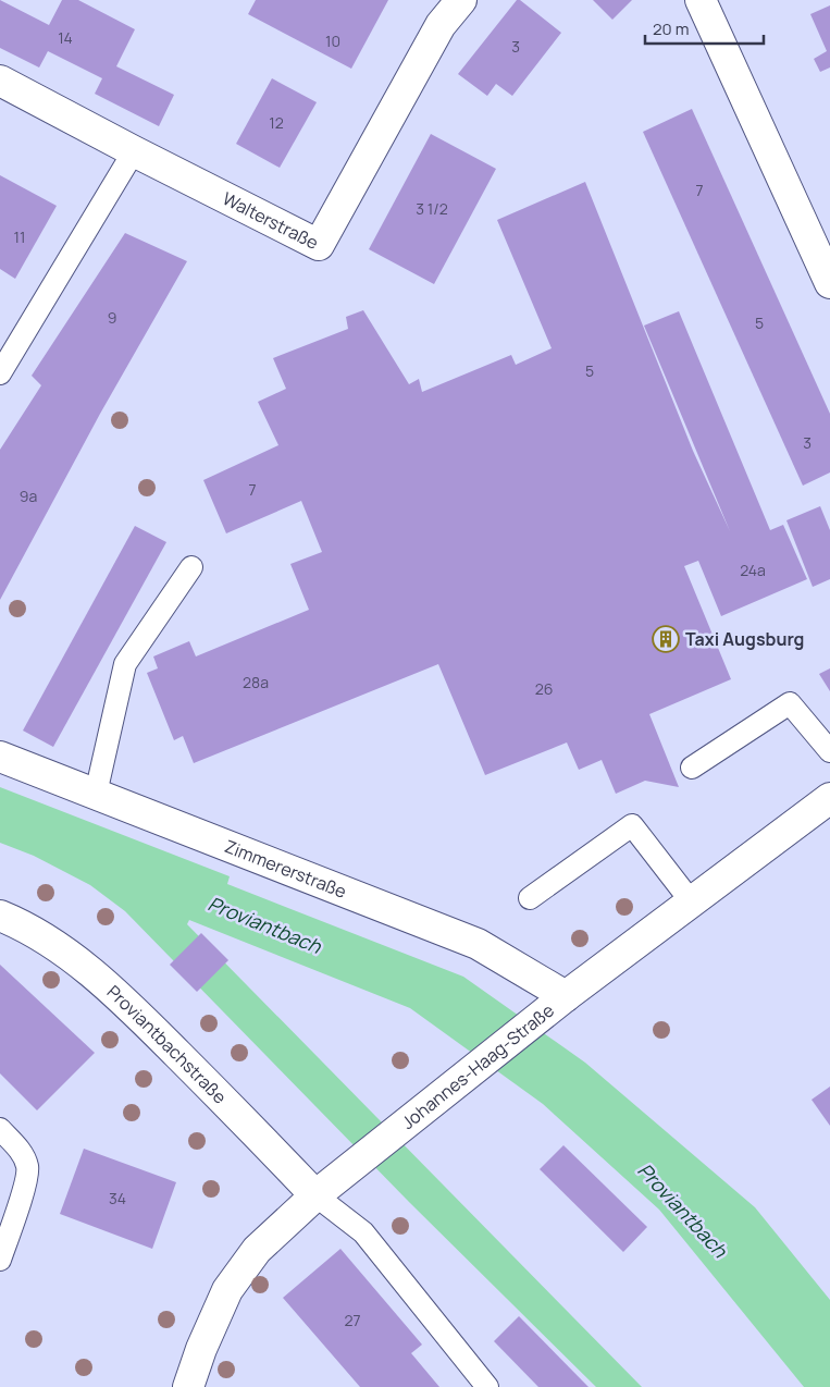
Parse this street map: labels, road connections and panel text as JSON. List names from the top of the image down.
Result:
{
  "streets": {
    "street": [
      "Walterstraße",
      "Zimmererstraße",
      "Proviantbachstraße",
      "Johannes-Haag-Straße"
    ]
  },
  "crossings": [
    ["Zimmererstraße", "Johannes-Haag-Straße"],
    ["Proviantbachstraße", "Johannes-Haag-Straße"]
  ],
  "water": ["Proviantbach"],
  "places": {
    "building": ["Taxi Augsburg"]
  },
  "house_numbers": [
    "14",
    "10",
    "3",
    "12",
    "7",
    "3 1/2",
    "11",
    "9",
    "5",
    "5",
    "3",
    "7",
    "9a",
    "24a",
    "28a",
    "26",
    "34",
    "27"
  ],
  "scale_bar": "20 m"
}
